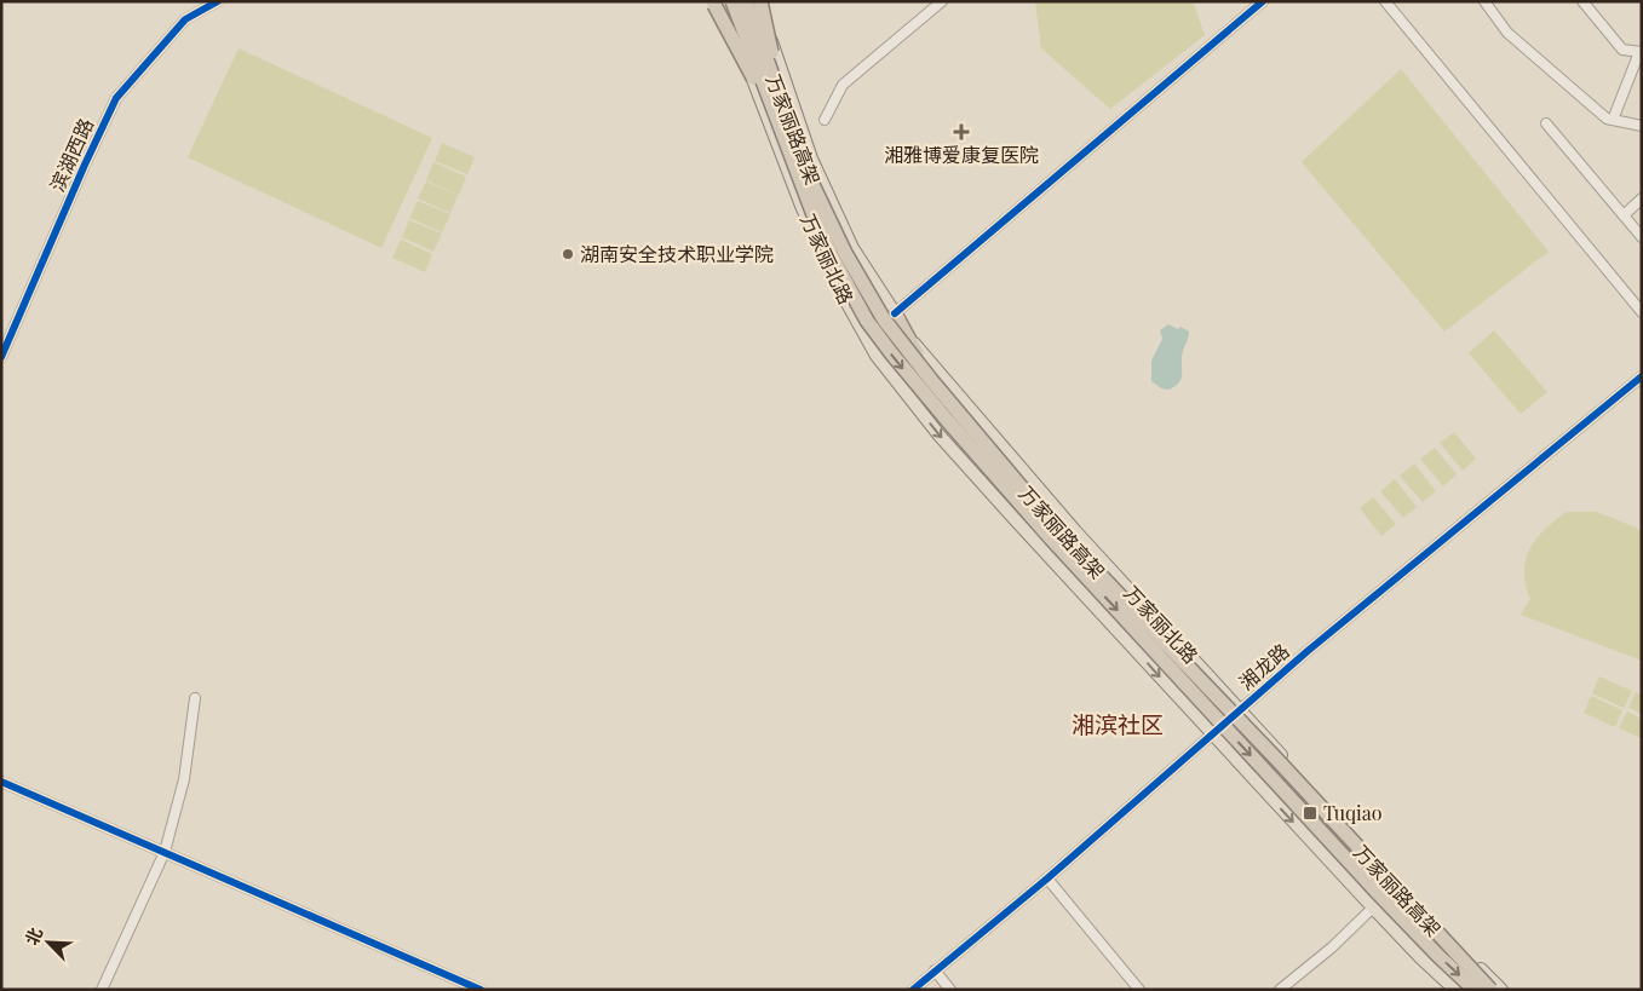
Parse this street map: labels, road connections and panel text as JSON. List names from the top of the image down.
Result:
{
  "streets": {
    "highway": ["万家丽路高架"],
    "main road": ["万家丽北路"],
    "street": ["滨湖西路", "湘龙路"]
  },
  "crossings": [
    ["万家丽北路", "湘龙路"]
  ],
  "districts": ["湘滨社区"],
  "places": {
    "health": ["湘雅博爱康复医院"],
    "other": ["湖南安全技术职业学院"],
    "transit": ["Tuqiao"]
  },
  "north": "top left"
}
